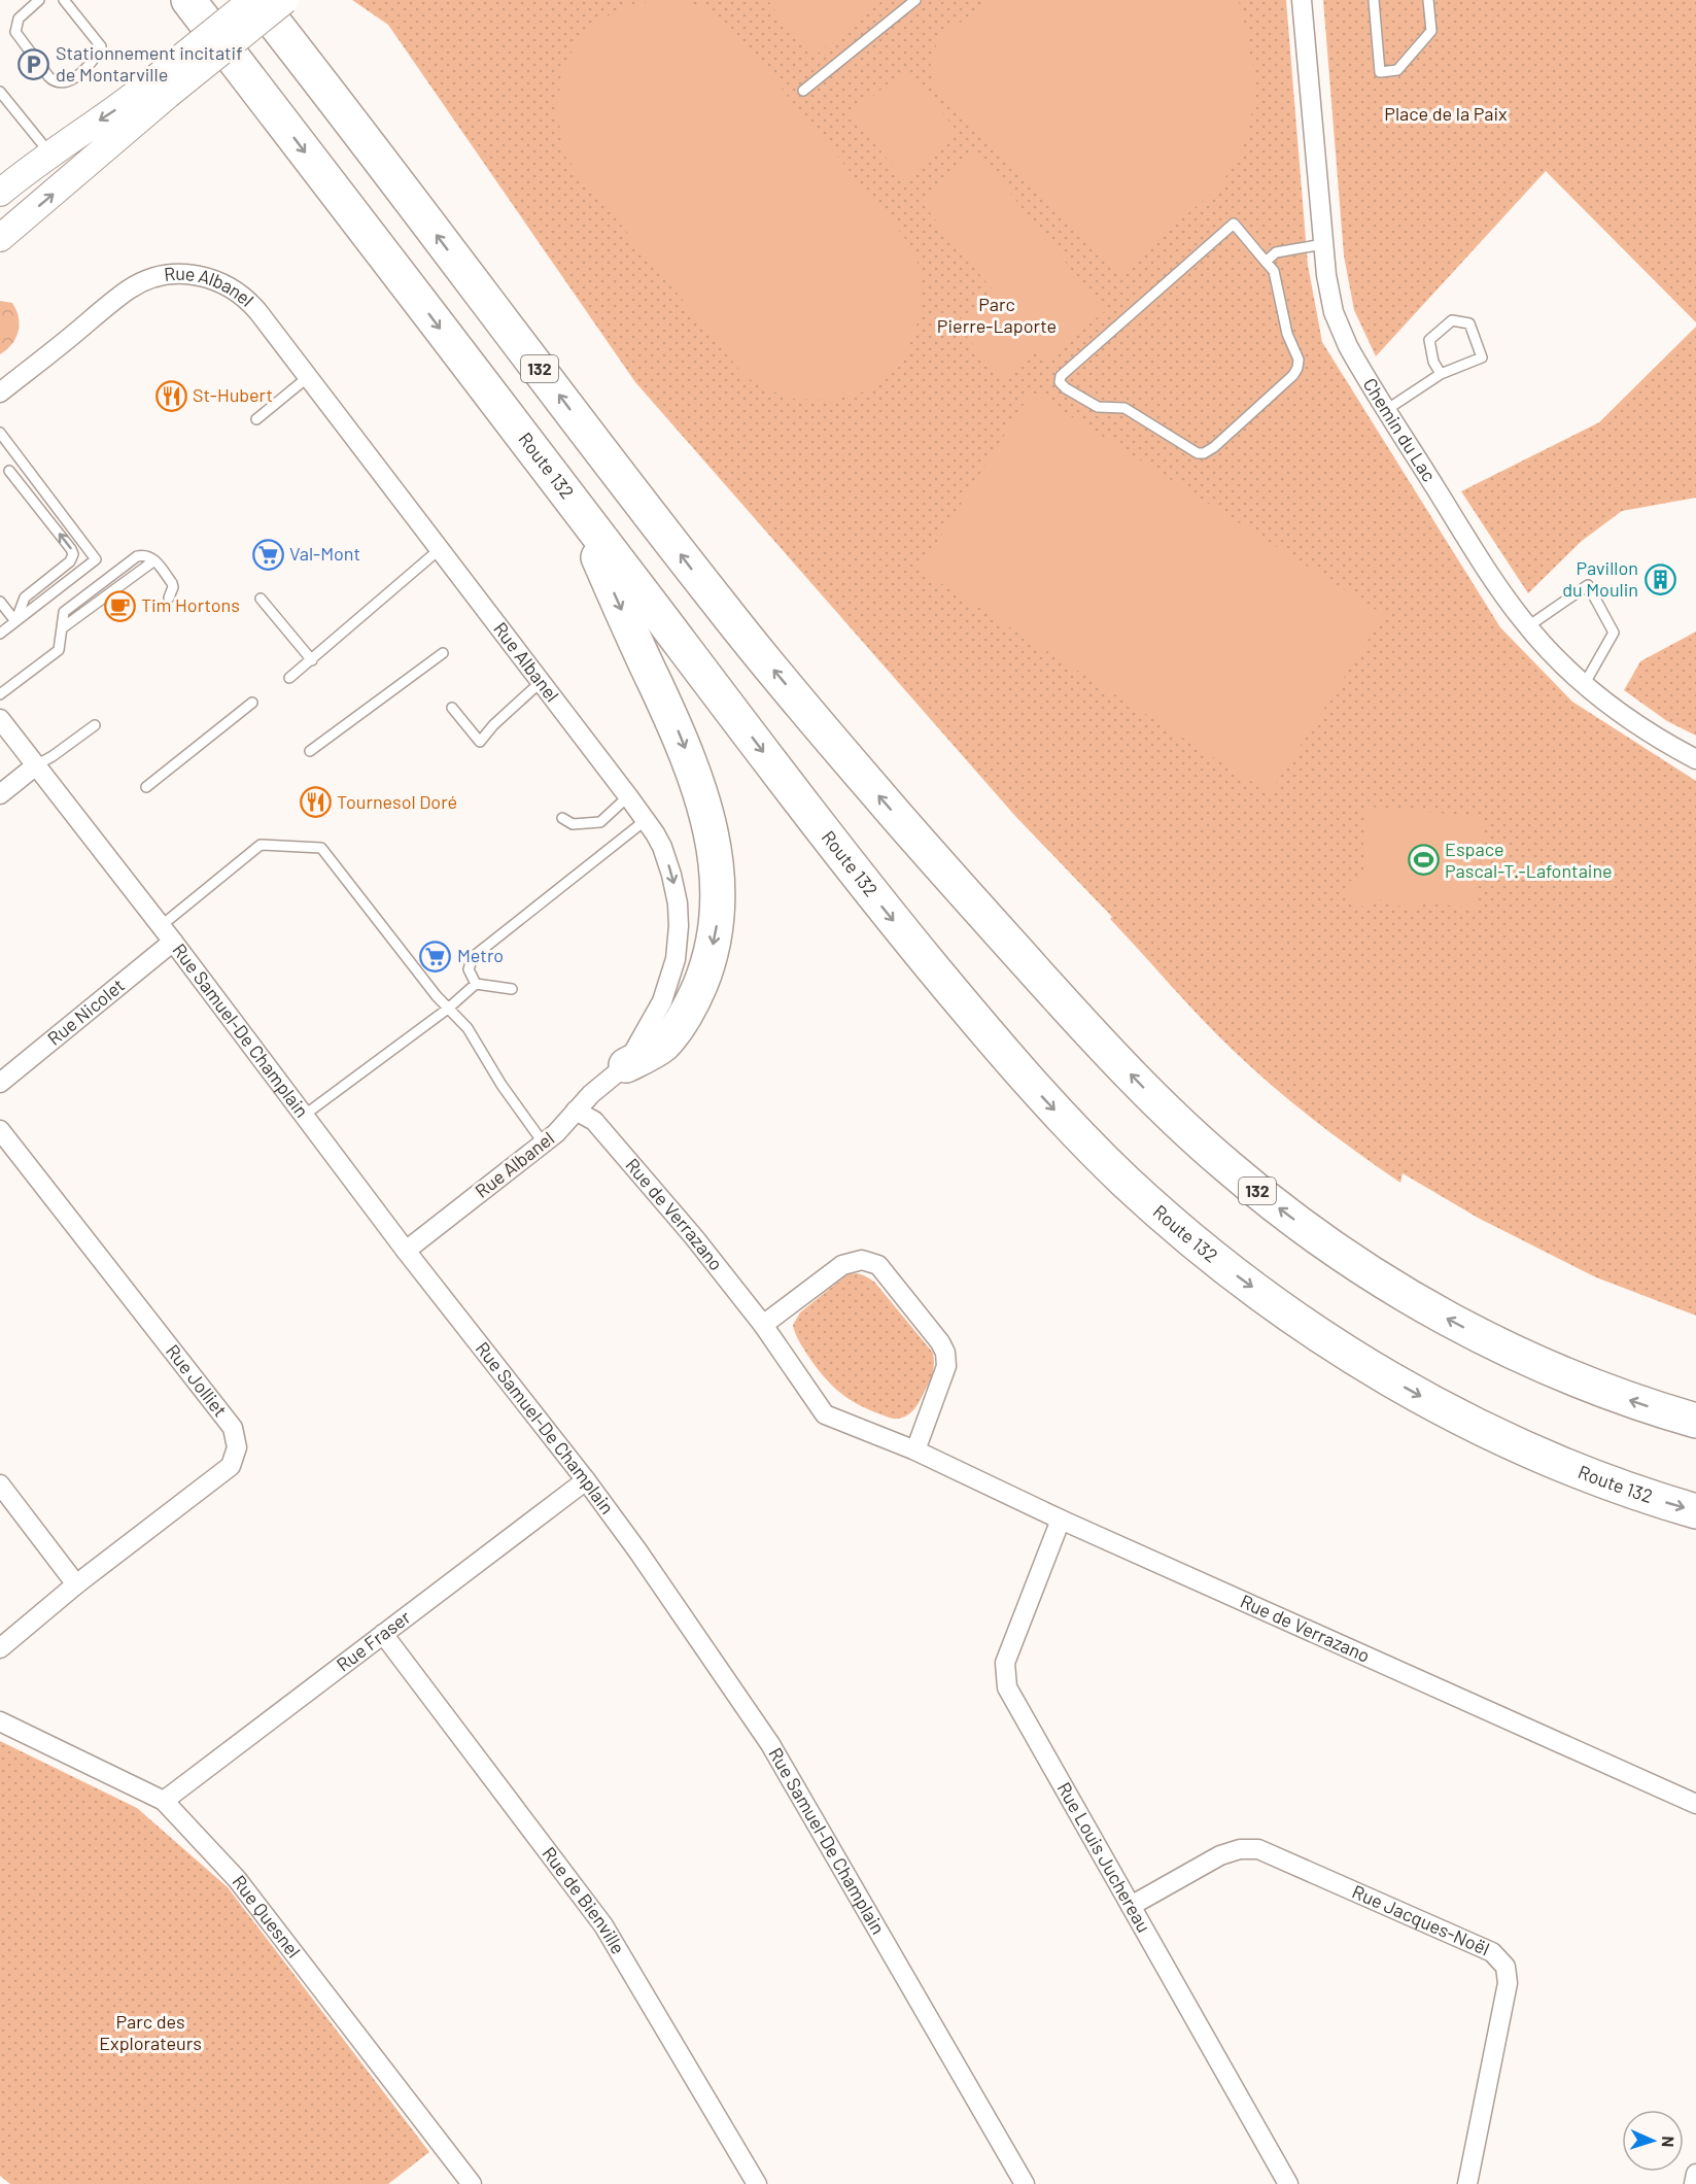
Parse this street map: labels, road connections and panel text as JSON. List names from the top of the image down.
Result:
{
  "streets": {
    "highway": ["132", "Route 132"],
    "street": [
      "Rue Albanel",
      "Chemin du Lac",
      "Rue Nicolet",
      "Rue Samuel-De Champlain",
      "Rue de Verrazano",
      "Rue Jolliet",
      "Rue Fraser",
      "Rue Louis Juchereau",
      "Rue de Bienville",
      "Rue Quesnel",
      "Rue Jacques-Noël"
    ]
  },
  "crossings": [
    ["Rue Albanel", "Rue Samuel-De Champlain"],
    ["Rue Albanel", "Rue de Verrazano"],
    ["Rue Nicolet", "Rue Samuel-De Champlain"],
    ["Rue Samuel-De Champlain", "Rue Fraser"],
    ["Rue de Verrazano", "Rue Louis Juchereau"],
    ["Rue Fraser", "Rue de Bienville"],
    ["Rue Fraser", "Rue Quesnel"],
    ["Rue Louis Juchereau", "Rue Jacques-Noël"]
  ],
  "parks": ["Place de la Paix", "Parc Pierre-Laporte", "Parc des Explorateurs"],
  "places": {
    "parking": ["Stationnement incitatif de Montarville"],
    "restaurant": ["St-Hubert", "Tournesol Doré"],
    "supermarket": ["Val-Mont", "Metro"],
    "building": ["Pavillon du Moulin"],
    "cafe": ["Tim Hortons"],
    "sports": ["Espace Pascal-T.-Lafontaine"]
  },
  "north": "right"
}
